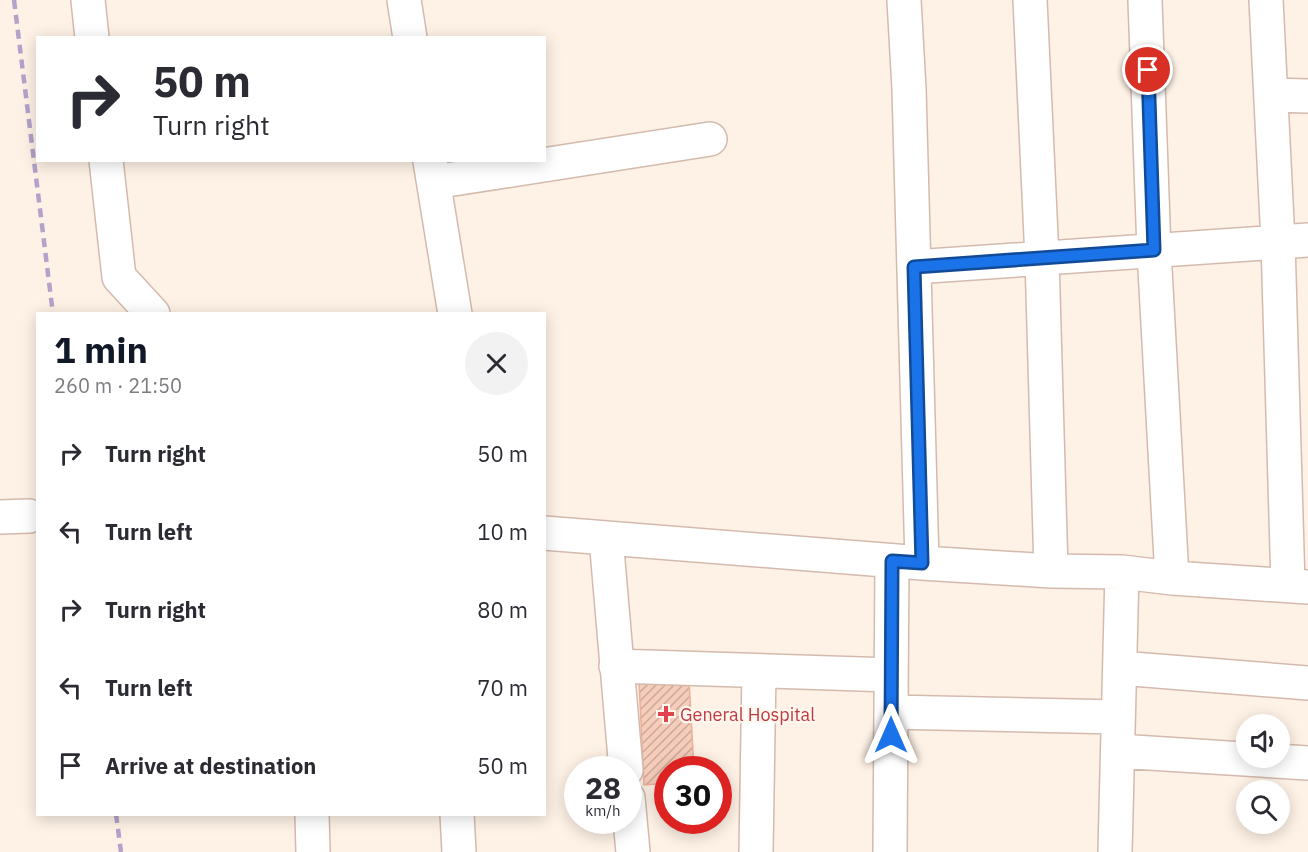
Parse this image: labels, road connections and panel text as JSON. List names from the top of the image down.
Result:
{
  "places": {
    "health": ["General Hospital"]
  },
  "page": {
    "turn": ["50 m", "Turn right"],
    "heading": ["1 min", "260 m · 21:50"],
    "list": [
      {
        "name": "Turn right",
        "value": "50 m"
      },
      {
        "name": "Turn left",
        "value": "10 m"
      },
      {
        "name": "Turn right",
        "value": "80 m"
      },
      {
        "name": "Turn left",
        "value": "70 m"
      },
      {
        "name": "Arrive at destination",
        "value": "50 m"
      }
    ],
    "speed": "28 km/h",
    "limit": "30"
  }
}
